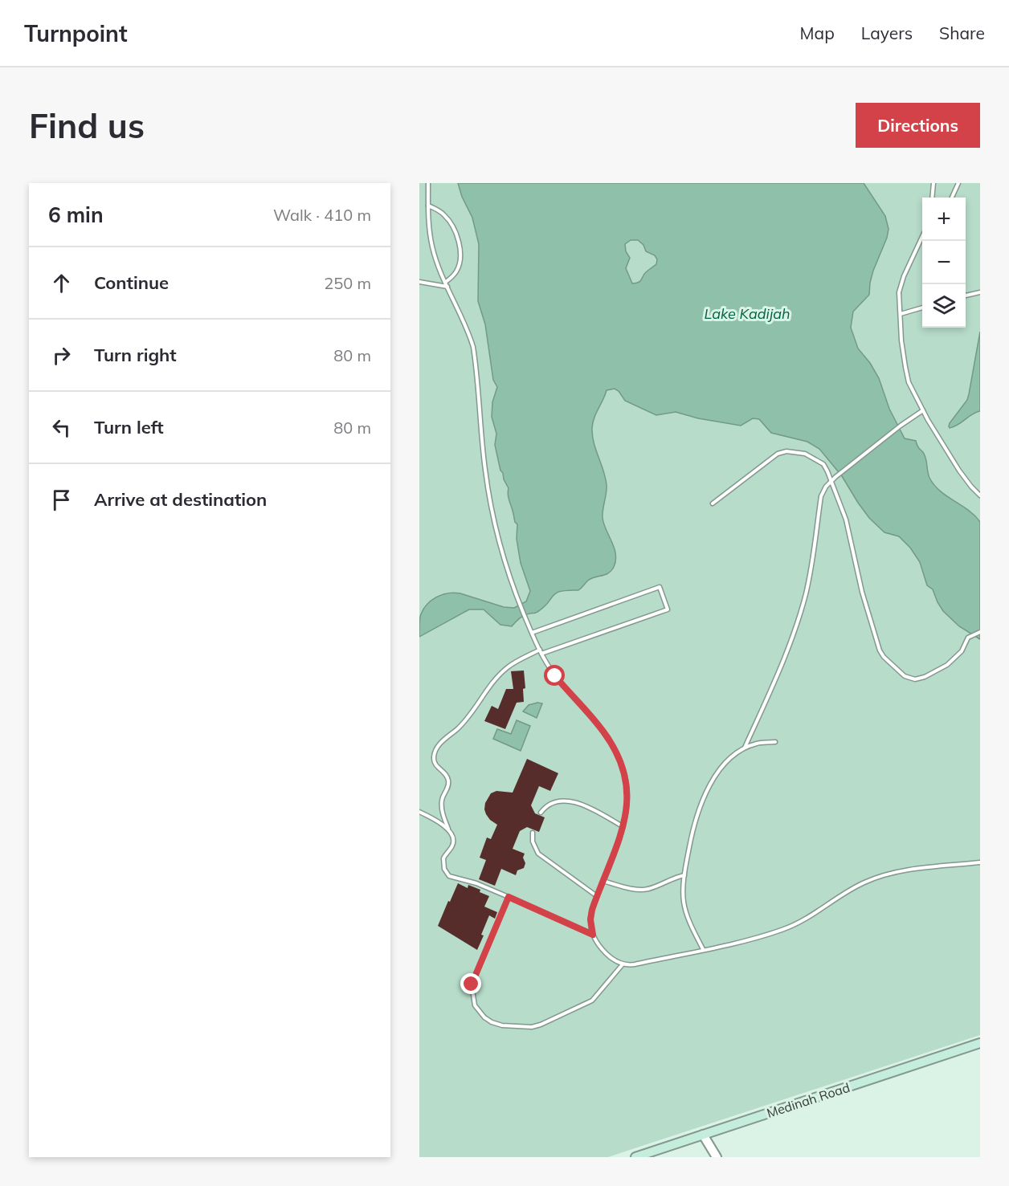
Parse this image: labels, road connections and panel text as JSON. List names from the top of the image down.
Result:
{
  "streets": {
    "main road": ["Medinah Road"]
  },
  "water": ["Lake Kadijah"],
  "page": {
    "header": "Turnpoint",
    "nav": ["Map", "Layers", "Share"],
    "buttons": "Directions",
    "title": "Find us",
    "heading": ["6 min", "Walk · 410 m"],
    "map_buttons": ["+", "−"],
    "list": [
      ["Continue", "250 m"],
      ["Turn right", "80 m"],
      ["Turn left", "80 m"],
      "Arrive at destination"
    ]
  }
}
